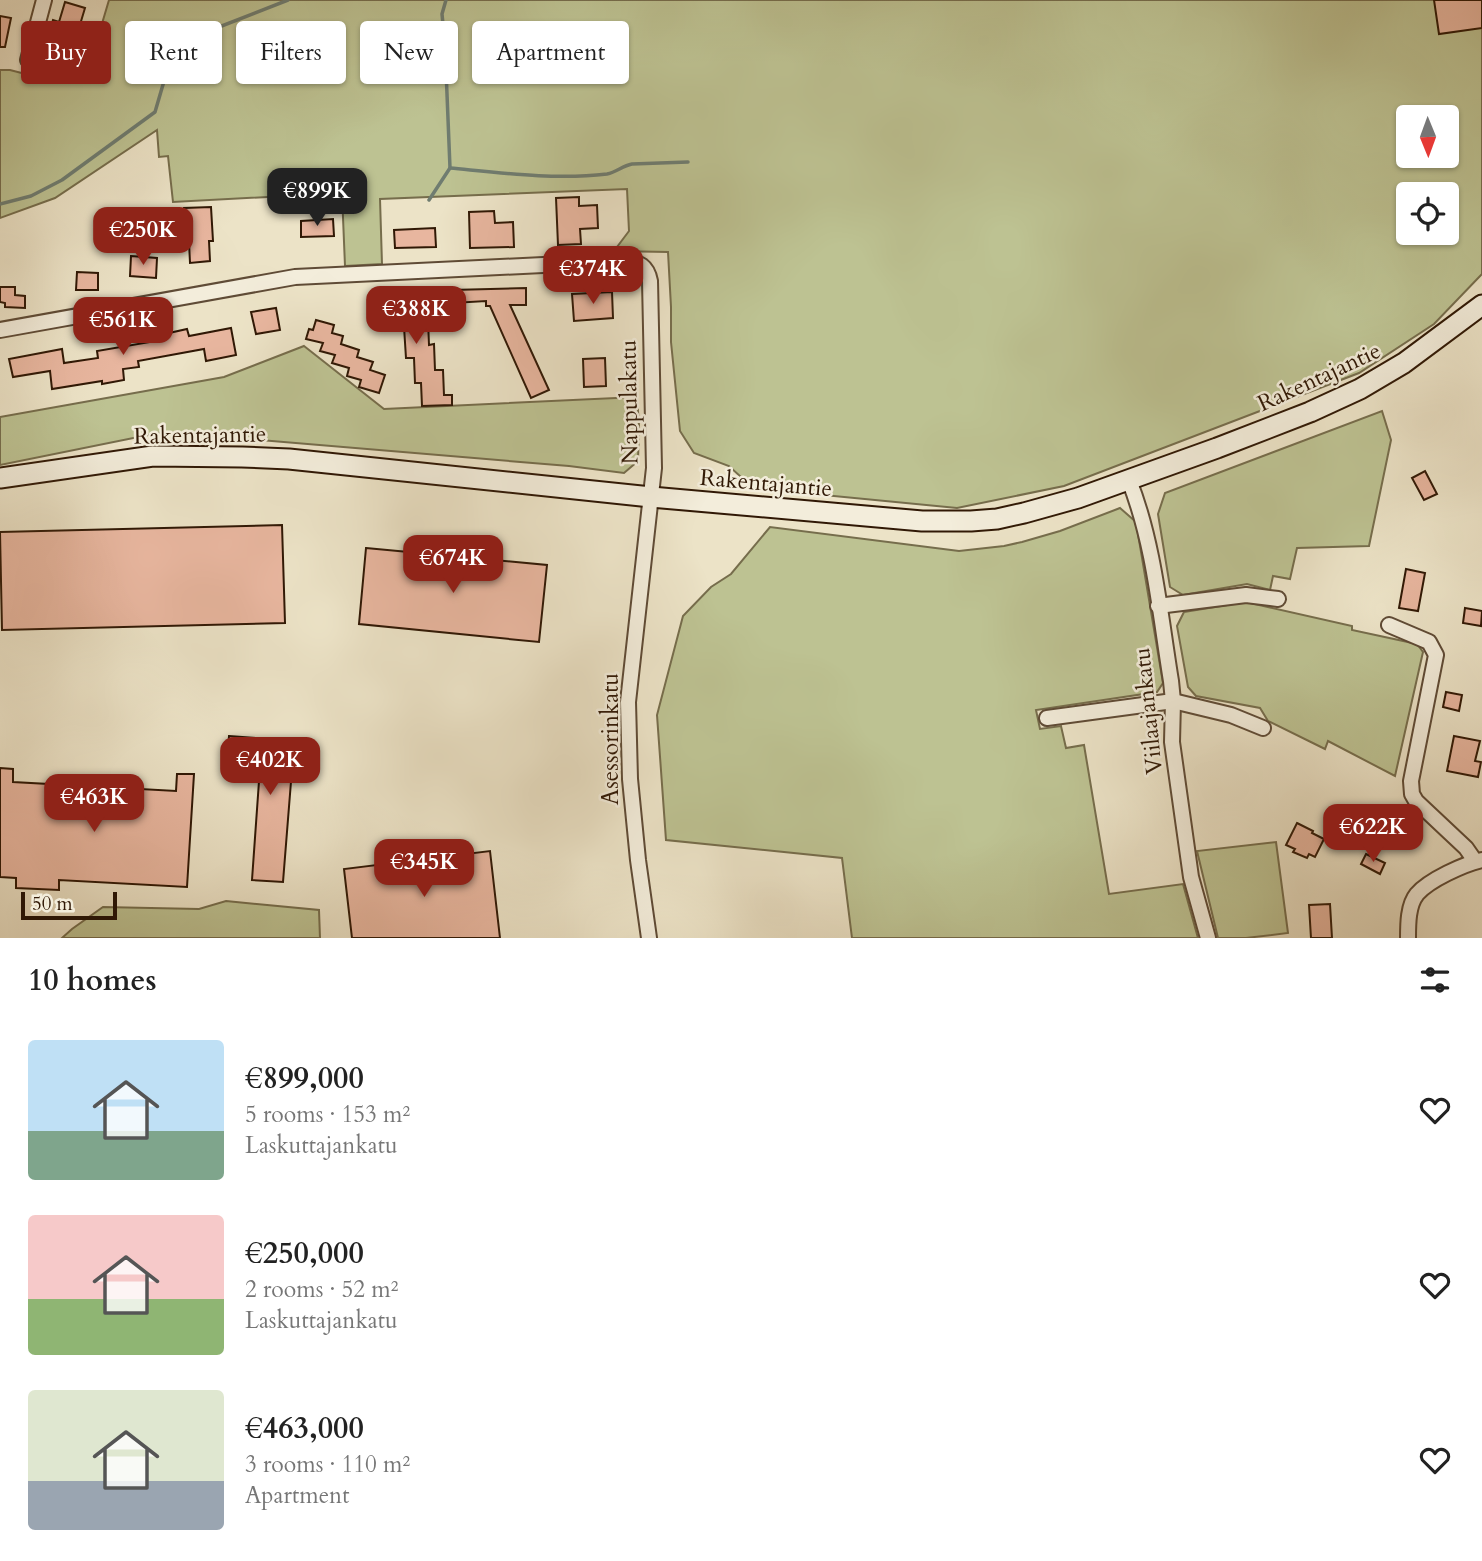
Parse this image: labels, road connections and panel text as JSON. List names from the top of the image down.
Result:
{
  "streets": {
    "street": [
      "Rakentajantie",
      "Nappulakatu",
      "Viilaajankatu",
      "Asessorinkatu"
    ]
  },
  "crossings": [
    ["Rakentajantie", "Nappulakatu"],
    ["Rakentajantie", "Viilaajankatu"],
    ["Rakentajantie", "Asessorinkatu"],
    ["Nappulakatu", "Asessorinkatu"]
  ],
  "scale_bar": "50 m",
  "north": "bottom",
  "page": {
    "chip": [
      "Buy",
      "Rent",
      "Filters",
      "New",
      "Apartment"
    ],
    "price": [
      "€899K",
      "€250K",
      "€374K",
      "€388K",
      "€561K",
      "€674K",
      "€402K",
      "€463K",
      "€622K",
      "€345K"
    ],
    "scale": "50 m",
    "heading": "10 homes",
    "list": [
      {
        "name": "€899,000",
        "note": "5 rooms · 153 m² · Laskuttajankatu"
      },
      {
        "name": "€250,000",
        "note": "2 rooms · 52 m² · Laskuttajankatu"
      },
      {
        "name": "€463,000",
        "note": "3 rooms · 110 m² · Apartment"
      }
    ]
  }
}
